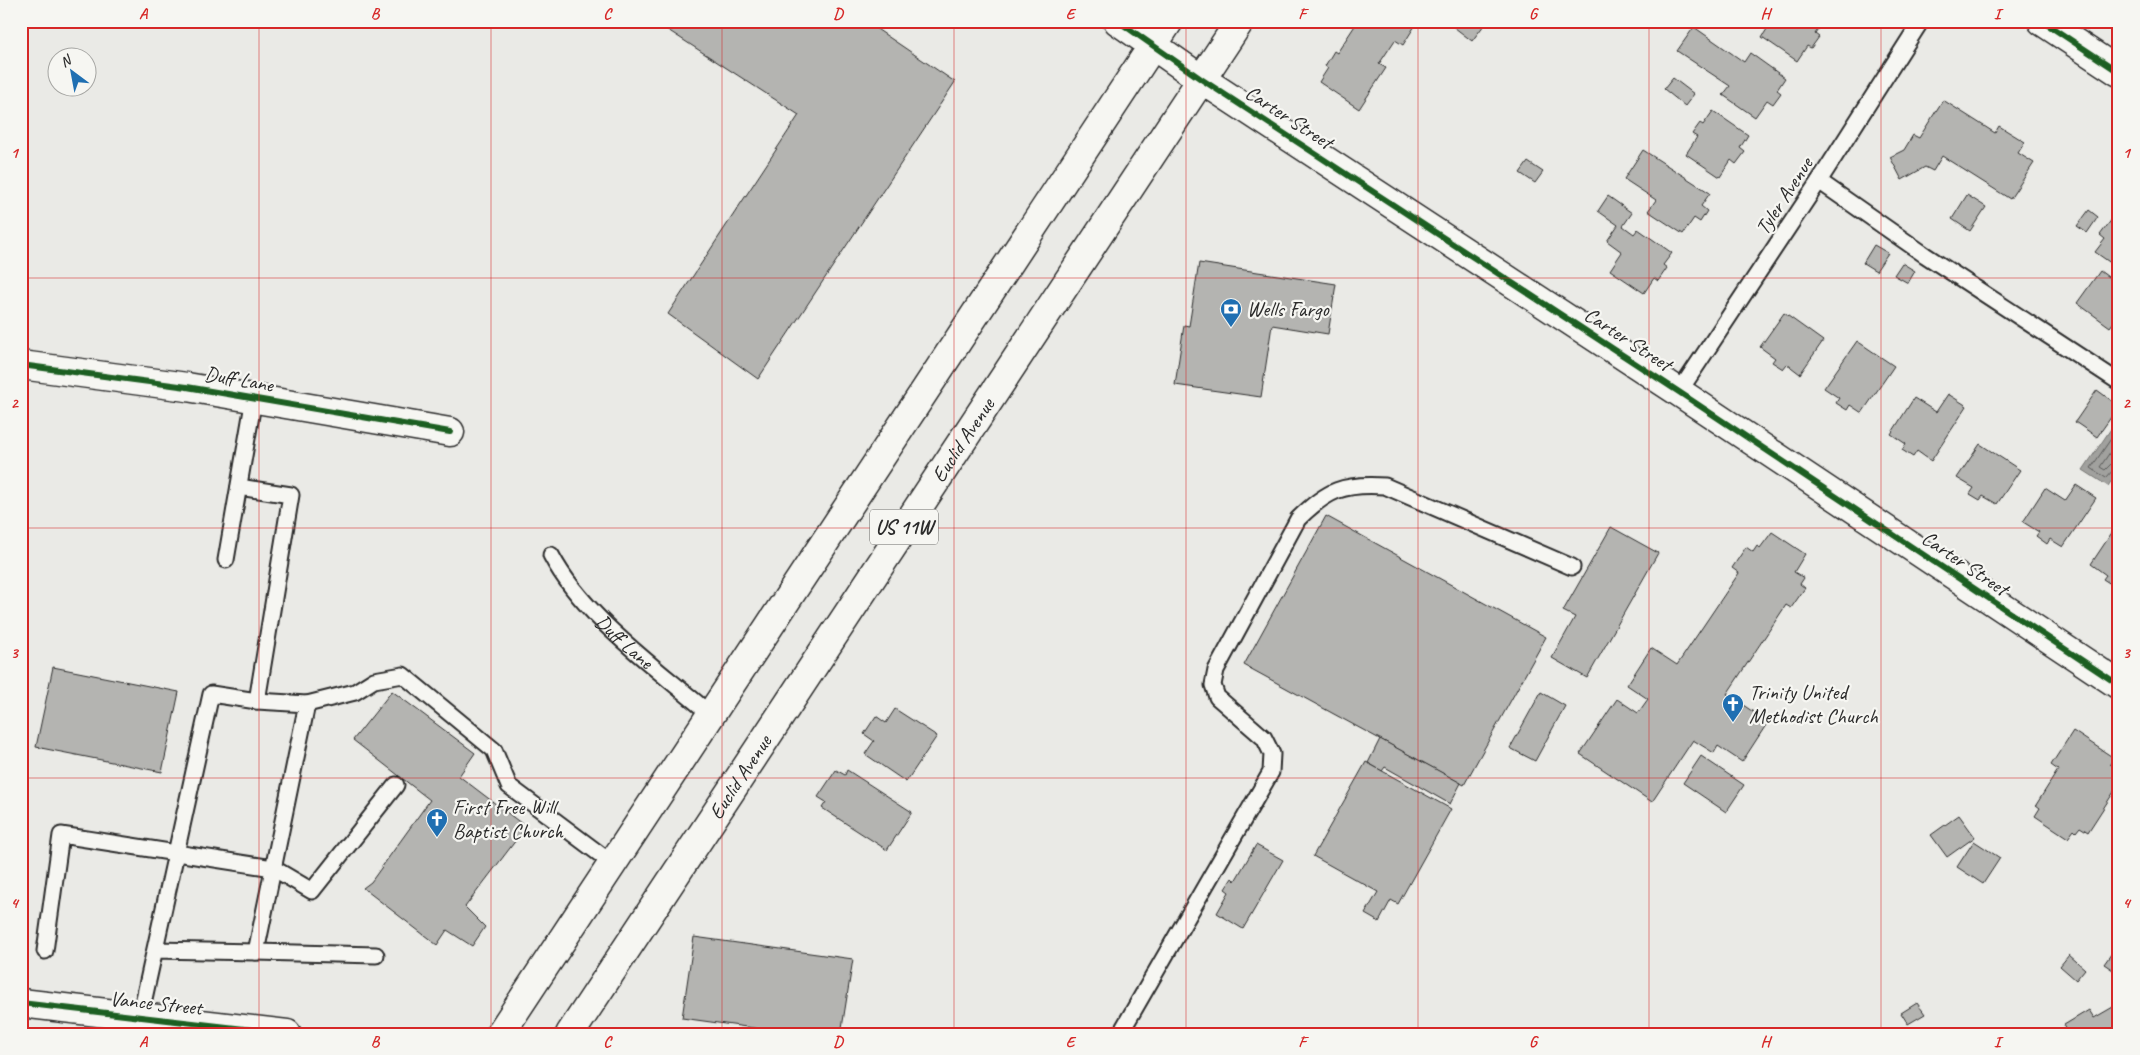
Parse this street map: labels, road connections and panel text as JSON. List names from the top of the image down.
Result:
{
  "streets": {
    "main road": [
      "Carter Street",
      "Duff Lane",
      "Euclid Avenue",
      "US 11W",
      "Vance Street"
    ],
    "lane": ["Tyler Avenue"]
  },
  "crossings": [
    ["Carter Street", "Tyler Avenue"],
    ["Carter Street", "Euclid Avenue"],
    ["Carter Street", "US 11W"],
    ["Duff Lane", "US 11W"]
  ],
  "places": {
    "bank": ["Wells Fargo"],
    "church": ["Trinity United Methodist Church", "First Free Will Baptist Church"]
  },
  "north": "top left",
  "grid": {
    "columns": [
      "A",
      "B",
      "C",
      "D",
      "E",
      "F",
      "G",
      "H",
      "I"
    ],
    "rows": [
      "1",
      "2",
      "3",
      "4"
    ]
  }
}
